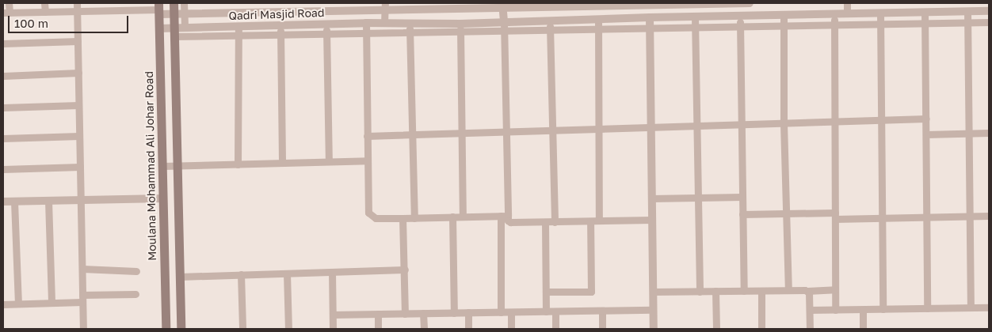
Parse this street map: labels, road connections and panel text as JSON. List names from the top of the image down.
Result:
{
  "streets": {
    "main road": ["Moulana Mohammad Ali Johar Road"],
    "street": ["Qadri Masjid Road"]
  },
  "crossings": [
    ["Qadri Masjid Road", "Moulana Mohammad Ali Johar Road"]
  ],
  "scale_bar": "100 m"
}
